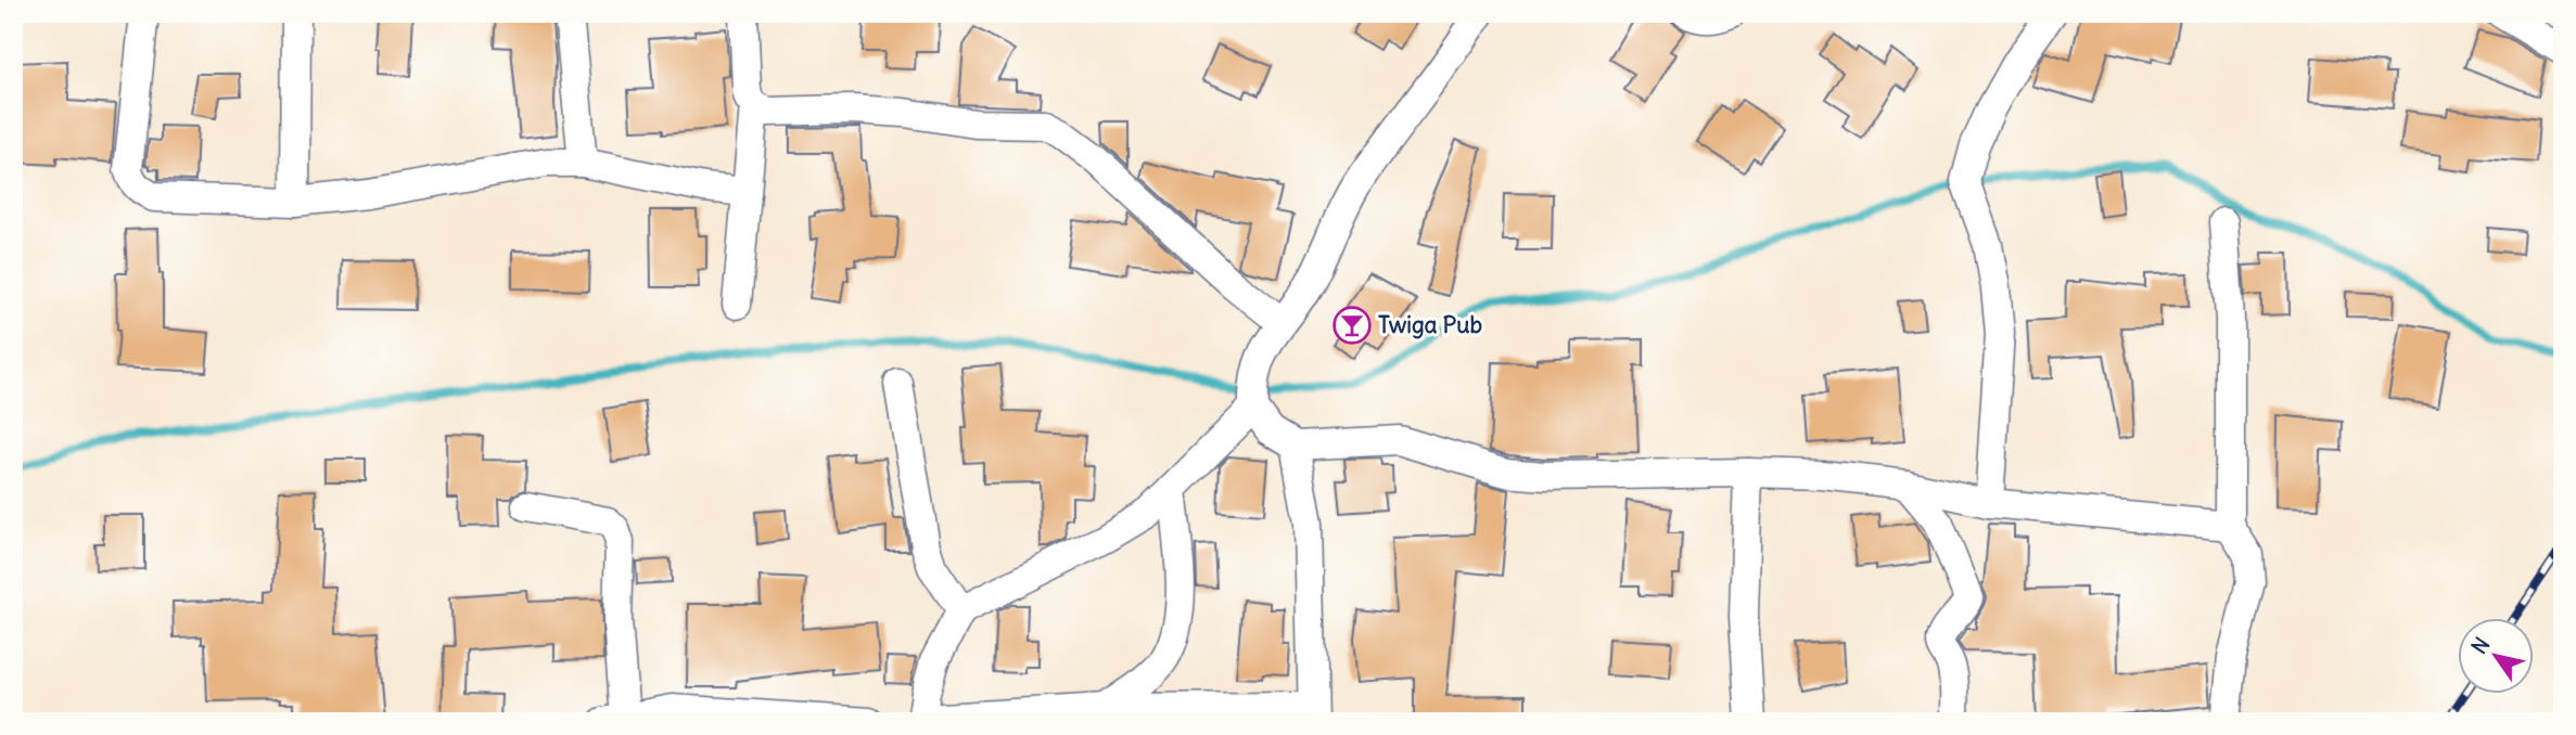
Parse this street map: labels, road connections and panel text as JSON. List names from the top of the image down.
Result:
{
  "places": {
    "bar": ["Twiga Pub"]
  },
  "north": "top left"
}
